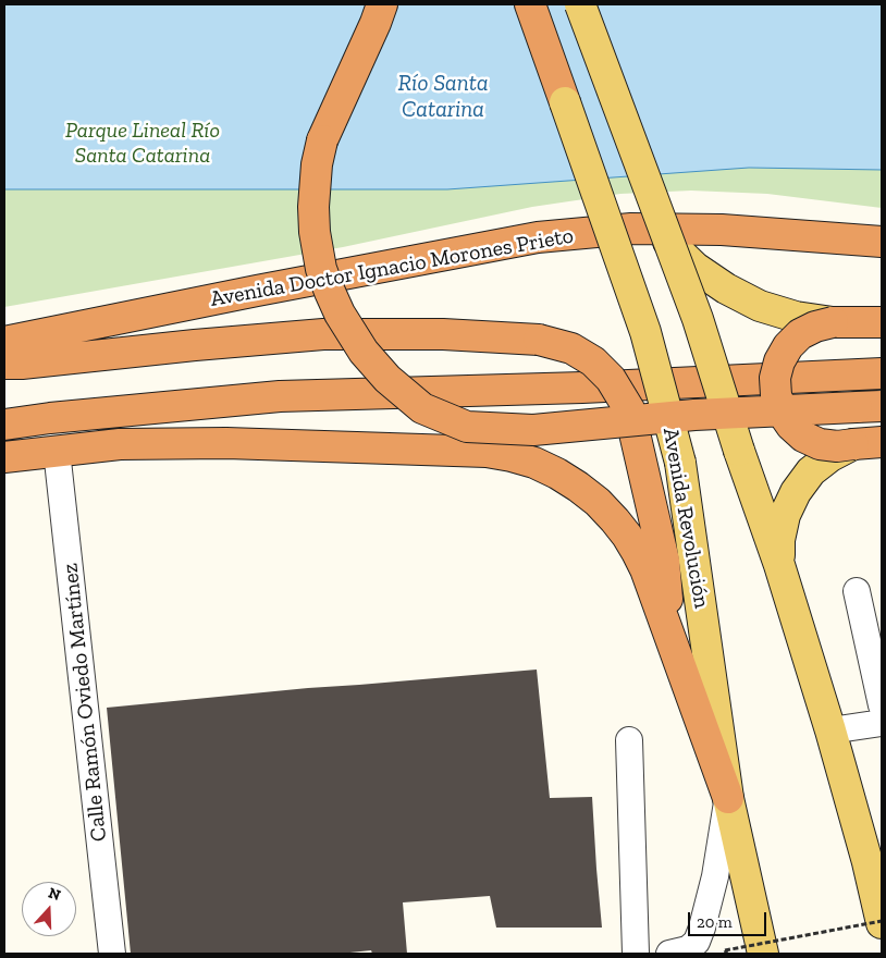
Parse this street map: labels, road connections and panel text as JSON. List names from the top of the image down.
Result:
{
  "streets": {
    "highway": ["Avenida Doctor Ignacio Morones Prieto"],
    "main road": ["Avenida Revolución"],
    "street": ["Calle Ramón Oviedo Martínez"]
  },
  "water": ["Río Santa Catarina"],
  "parks": ["Parque Lineal Río Santa Catarina"],
  "scale_bar": "20 m",
  "north": "top"
}
